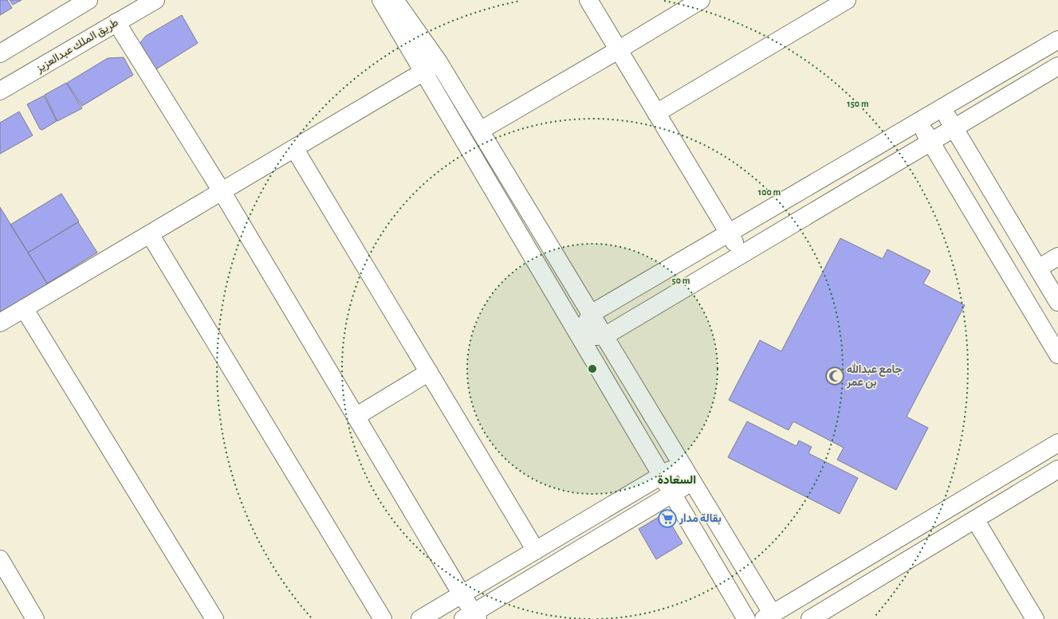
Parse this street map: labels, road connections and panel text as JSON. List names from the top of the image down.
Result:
{
  "streets": {
    "main road": ["طريق الملك عبدالعزيز"]
  },
  "districts": ["السعادة"],
  "places": {
    "mosque": ["جامع عبدالله بن عمر"],
    "supermarket": ["بقالة مدار"]
  },
  "rings": ["150 m", "100 m", "50 m"]
}
